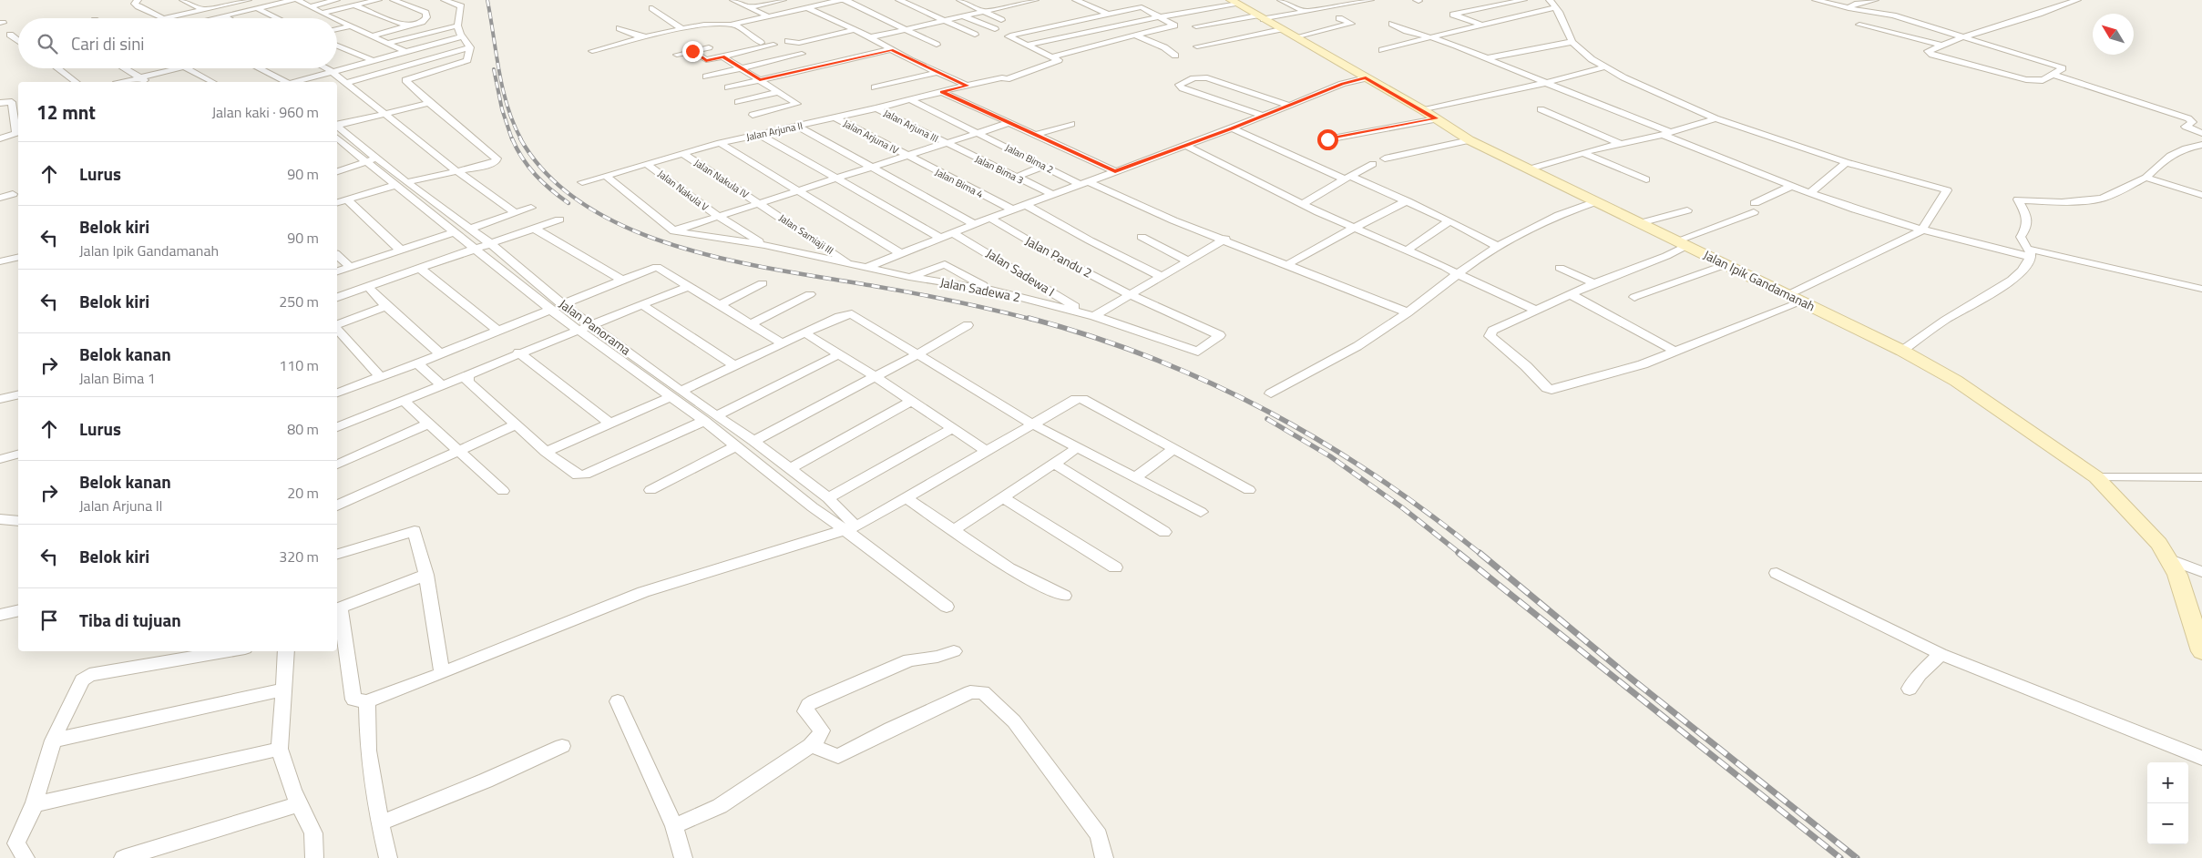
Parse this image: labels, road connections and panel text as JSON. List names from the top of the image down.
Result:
{
  "streets": {
    "street": [
      "Jalan Arjuna III",
      "Jalan Arjuna II",
      "Jalan Arjuna IV",
      "Jalan Bima 2",
      "Jalan Bima 3",
      "Jalan Nakula IV",
      "Jalan Bima 4",
      "Jalan Nakula V",
      "Jalan Samiaji III",
      "Jalan Pandu 2",
      "Jalan Sadewa I",
      "Jalan Ipik Gandamanah",
      "Jalan Sadewa 2",
      "Jalan Panorama"
    ]
  },
  "crossings": [
    ["Jalan Arjuna III", "Jalan Arjuna II"],
    ["Jalan Arjuna III", "Jalan Bima 3"],
    ["Jalan Arjuna II", "Jalan Arjuna IV"],
    ["Jalan Arjuna II", "Jalan Bima 2"],
    ["Jalan Arjuna II", "Jalan Nakula IV"],
    ["Jalan Arjuna II", "Jalan Nakula V"],
    ["Jalan Arjuna IV", "Jalan Bima 4"],
    ["Jalan Nakula IV", "Jalan Samiaji III"],
    ["Jalan Nakula V", "Jalan Sadewa 2"],
    ["Jalan Samiaji III", "Jalan Sadewa 2"],
    ["Jalan Pandu 2", "Jalan Sadewa I"],
    ["Jalan Pandu 2", "Jalan Sadewa 2"],
    ["Jalan Sadewa I", "Jalan Sadewa 2"]
  ],
  "north": "top left",
  "page": {
    "search": "Cari di sini",
    "heading": ["12 mnt", "Jalan kaki · 960 m"],
    "list": [
      ["Lurus", "90 m"],
      ["Belok kiri", "Jalan Ipik Gandamanah", "90 m"],
      ["Belok kiri", "250 m"],
      ["Belok kanan", "Jalan Bima 1", "110 m"],
      ["Lurus", "80 m"],
      ["Belok kanan", "Jalan Arjuna II", "20 m"],
      ["Belok kiri", "320 m"],
      "Tiba di tujuan"
    ],
    "map_buttons": ["+", "−"]
  }
}
